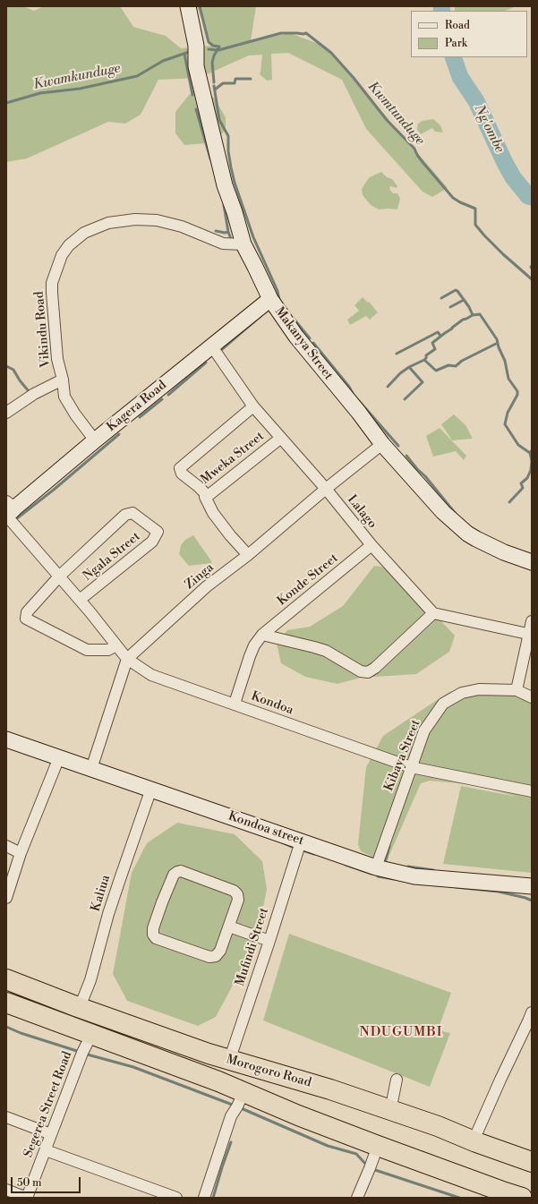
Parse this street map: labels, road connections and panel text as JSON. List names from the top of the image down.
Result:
{
  "streets": {
    "highway": ["Morogoro Road"],
    "street": [
      "Vikindu Road",
      "Makanya Street",
      "Kagera Road",
      "Mweka Street",
      "Lalago",
      "Ngala Street",
      "Zinga",
      "Konde Street",
      "Kondoa",
      "Kibaya Street",
      "Kondoa street",
      "Kaliua",
      "Mufindi Street",
      "Segerea Street Road"
    ]
  },
  "crossings": [
    ["Vikindu Road", "Makanya Street"],
    ["Vikindu Road", "Kagera Road"],
    ["Makanya Street", "Kagera Road"],
    ["Makanya Street", "Zinga"],
    ["Kagera Road", "Lalago"],
    ["Kagera Road", "Kondoa"],
    ["Mweka Street", "Lalago"],
    ["Lalago", "Zinga"],
    ["Lalago", "Konde Street"],
    ["Ngala Street", "Kondoa"],
    ["Zinga", "Kondoa"],
    ["Zinga", "Kondoa street"],
    ["Konde Street", "Kondoa"],
    ["Kondoa", "Kibaya Street"],
    ["Kibaya Street", "Kondoa street"],
    ["Kondoa street", "Kaliua"],
    ["Kondoa street", "Mufindi Street"],
    ["Kaliua", "Morogoro Road"],
    ["Mufindi Street", "Morogoro Road"],
    ["Morogoro Road", "Segerea Street Road"]
  ],
  "districts": ["NDUGUMBI"],
  "water": ["Kwamkunduge", "Kwmtunduge", "Ng'ombe"],
  "legend": ["Road", "Park"],
  "scale_bar": "50 m"
}
